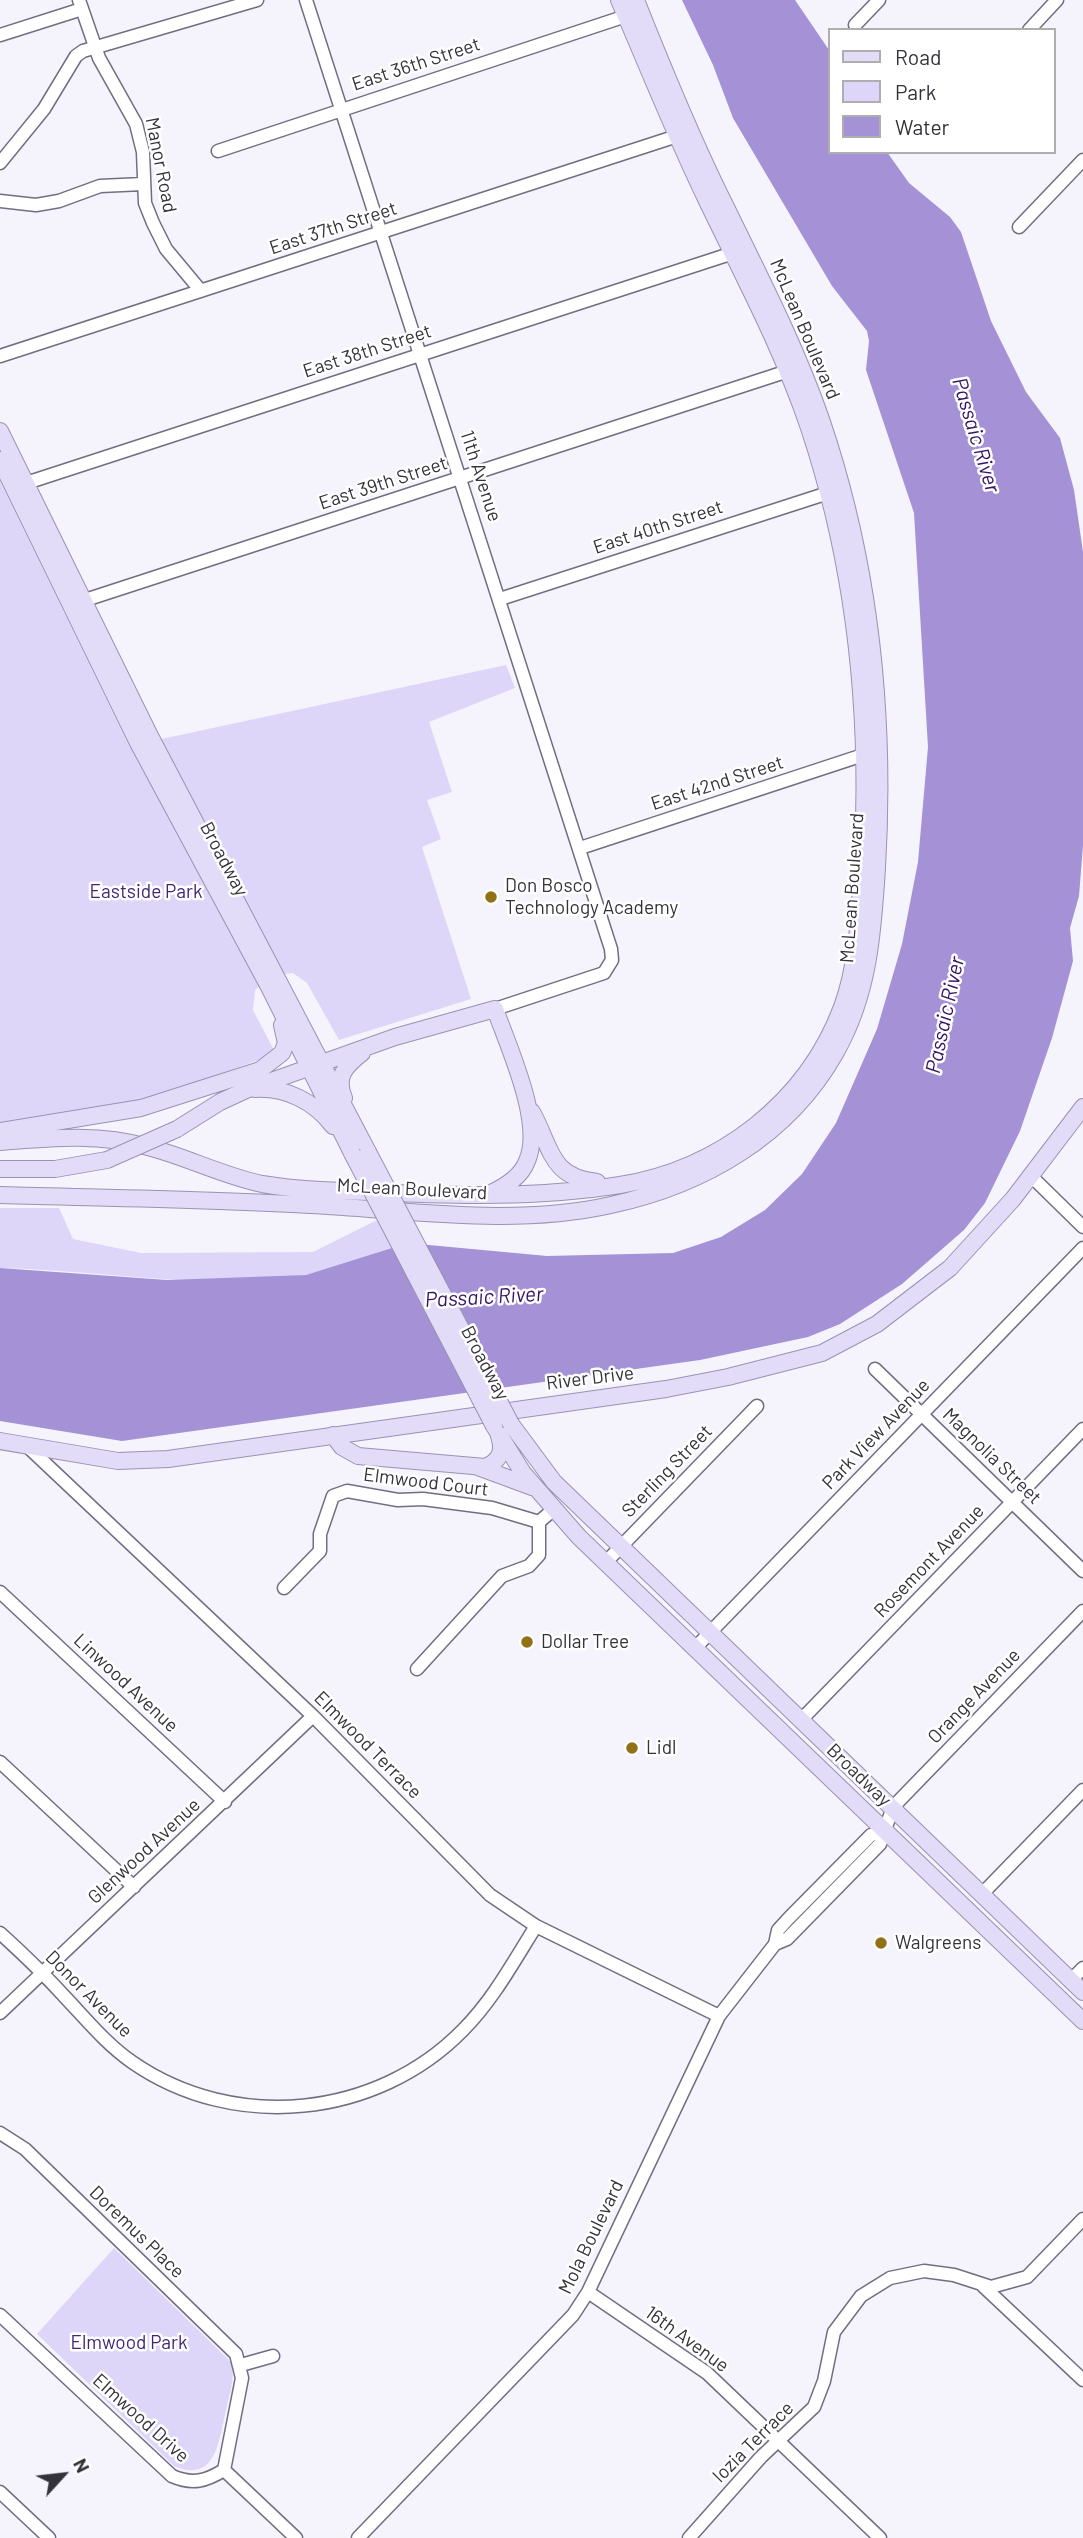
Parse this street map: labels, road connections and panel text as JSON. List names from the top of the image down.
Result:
{
  "streets": {
    "main road": ["McLean Boulevard", "Broadway", "River Drive"],
    "street": [
      "East 36th Street",
      "Manor Road",
      "East 37th Street",
      "East 38th Street",
      "11th Avenue",
      "East 39th Street",
      "East 40th Street",
      "East 42nd Street",
      "Park View Avenue",
      "Magnolia Street",
      "Sterling Street",
      "Elmwood Court",
      "Rosemont Avenue",
      "Linwood Avenue",
      "Orange Avenue",
      "Elmwood Terrace",
      "Glenwood Avenue",
      "Donor Avenue",
      "Doremus Place",
      "Mola Boulevard",
      "16th Avenue",
      "Elmwood Drive",
      "Iozia Terrace"
    ]
  },
  "crossings": [
    ["East 36th Street", "McLean Boulevard"],
    ["East 36th Street", "11th Avenue"],
    ["Manor Road", "East 37th Street"],
    ["East 37th Street", "McLean Boulevard"],
    ["East 37th Street", "11th Avenue"],
    ["McLean Boulevard", "East 38th Street"],
    ["McLean Boulevard", "East 39th Street"],
    ["McLean Boulevard", "East 40th Street"],
    ["McLean Boulevard", "East 42nd Street"],
    ["East 38th Street", "11th Avenue"],
    ["East 38th Street", "Broadway"],
    ["11th Avenue", "East 39th Street"],
    ["11th Avenue", "East 40th Street"],
    ["11th Avenue", "East 42nd Street"],
    ["East 39th Street", "Broadway"],
    ["Broadway", "Park View Avenue"],
    ["Broadway", "Sterling Street"],
    ["Broadway", "Rosemont Avenue"],
    ["Broadway", "Orange Avenue"],
    ["Broadway", "Mola Boulevard"],
    ["River Drive", "Elmwood Terrace"],
    ["Park View Avenue", "Magnolia Street"],
    ["Magnolia Street", "Rosemont Avenue"],
    ["Linwood Avenue", "Glenwood Avenue"],
    ["Elmwood Terrace", "Glenwood Avenue"],
    ["Elmwood Terrace", "Donor Avenue"],
    ["Elmwood Terrace", "Mola Boulevard"],
    ["Glenwood Avenue", "Donor Avenue"],
    ["Mola Boulevard", "16th Avenue"],
    ["16th Avenue", "Iozia Terrace"]
  ],
  "water": ["Passaic River"],
  "parks": ["Eastside Park", "Elmwood Park"],
  "places": [
    "Don Bosco Technology Academy",
    "Dollar Tree",
    "Lidl",
    "Walgreens"
  ],
  "legend": ["Road", "Park", "Water"],
  "north": "top right"
}
